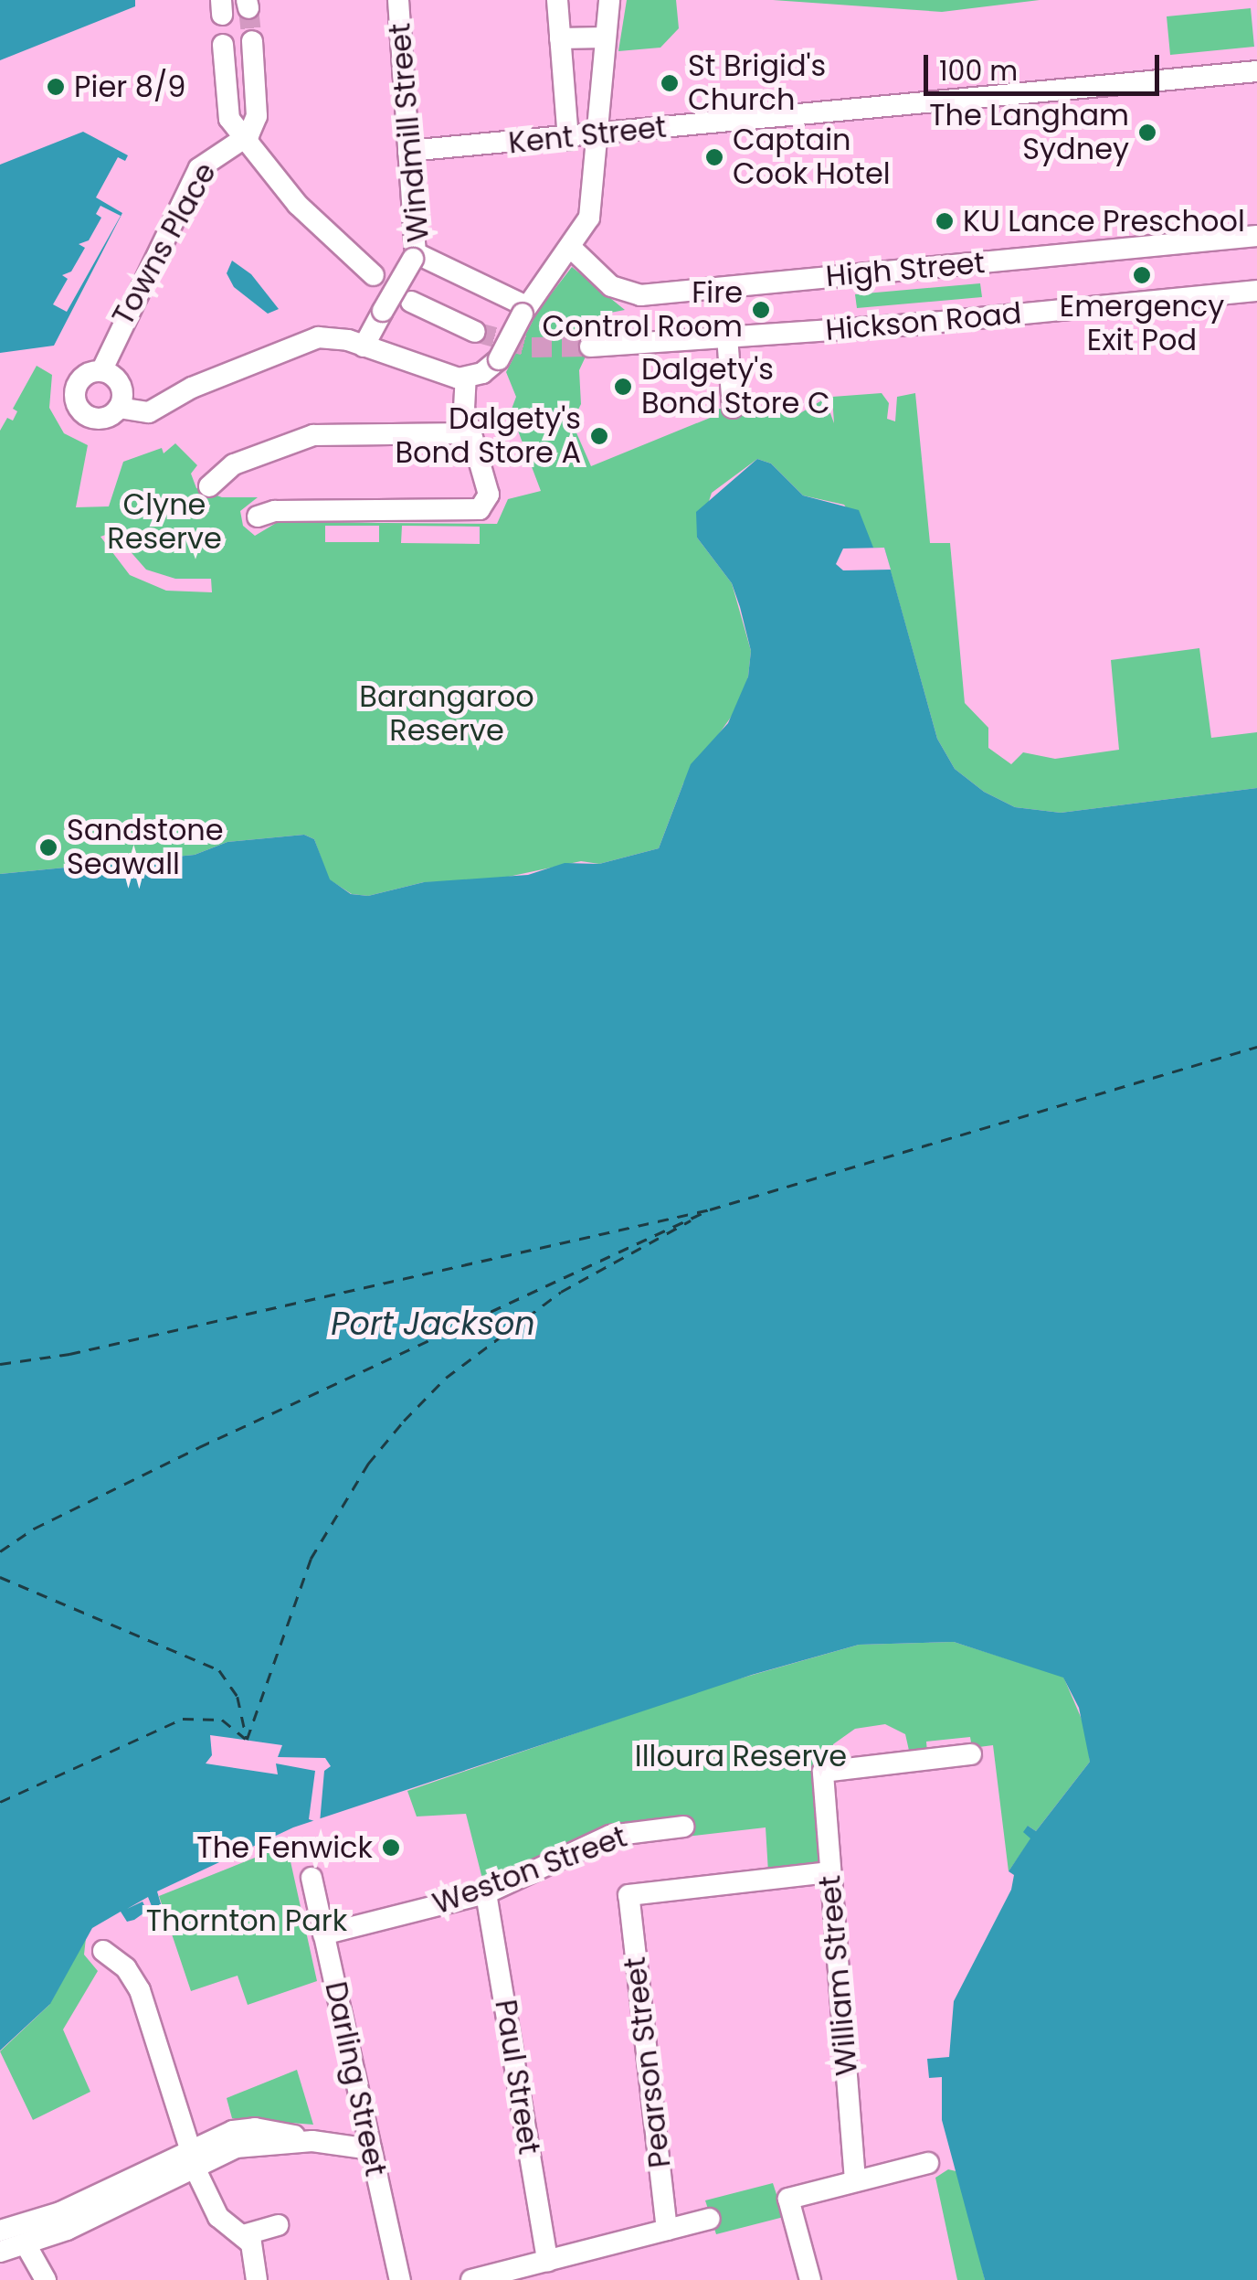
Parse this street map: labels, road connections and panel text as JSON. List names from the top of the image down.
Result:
{
  "streets": {
    "street": [
      "Windmill Street",
      "Kent Street",
      "Towns Place",
      "High Street",
      "Hickson Road",
      "Weston Street",
      "William Street",
      "Pearson Street",
      "Paul Street",
      "Darling Street"
    ]
  },
  "crossings": [
    ["Windmill Street", "Kent Street"],
    ["Weston Street", "Paul Street"],
    ["Weston Street", "Darling Street"],
    ["William Street", "Pearson Street"]
  ],
  "water": ["Port Jackson"],
  "parks": [
    "Clyne Reserve",
    "Barangaroo Reserve",
    "Illoura Reserve",
    "Thornton Park"
  ],
  "places": [
    "St Brigid's Church",
    "Pier 8/9",
    "The Langham Sydney",
    "Captain Cook Hotel",
    "KU Lance Preschool",
    "Emergency Exit Pod",
    "Fire Control Room",
    "Dalgety's Bond Store C",
    "Dalgety's Bond Store A",
    "Sandstone Seawall",
    "The Fenwick"
  ],
  "scale_bar": "100 m"
}
